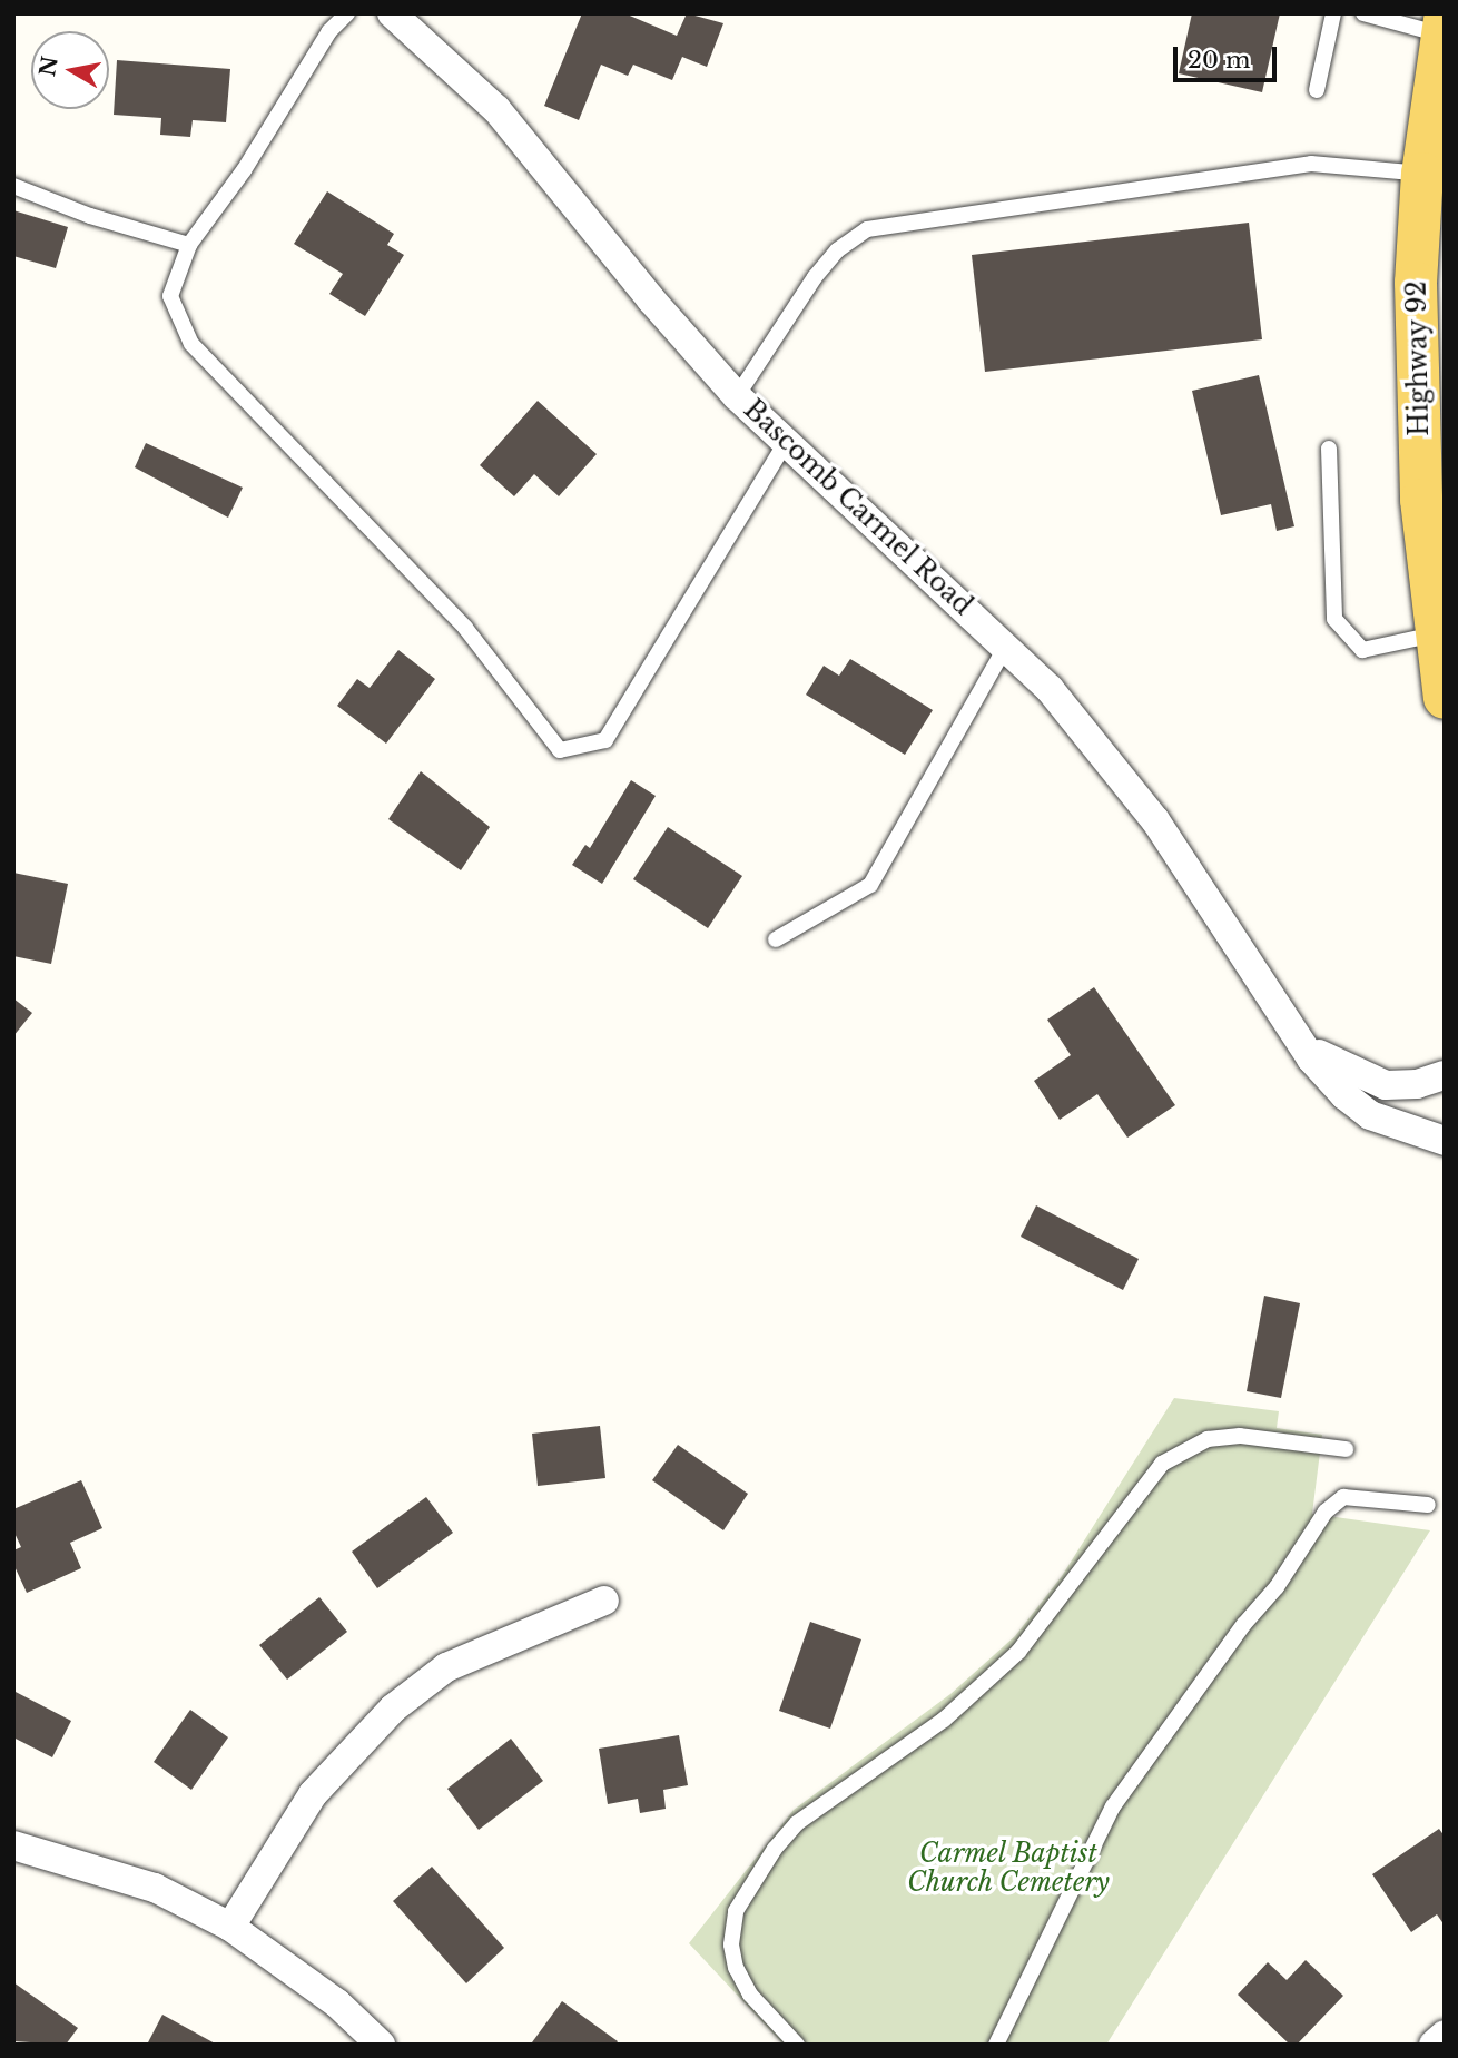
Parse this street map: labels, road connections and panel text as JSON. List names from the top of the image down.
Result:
{
  "streets": {
    "main road": ["Highway 92"],
    "street": ["Bascomb Carmel Road"]
  },
  "parks": ["Carmel Baptist Church Cemetery"],
  "scale_bar": "20 m",
  "north": "left"
}
